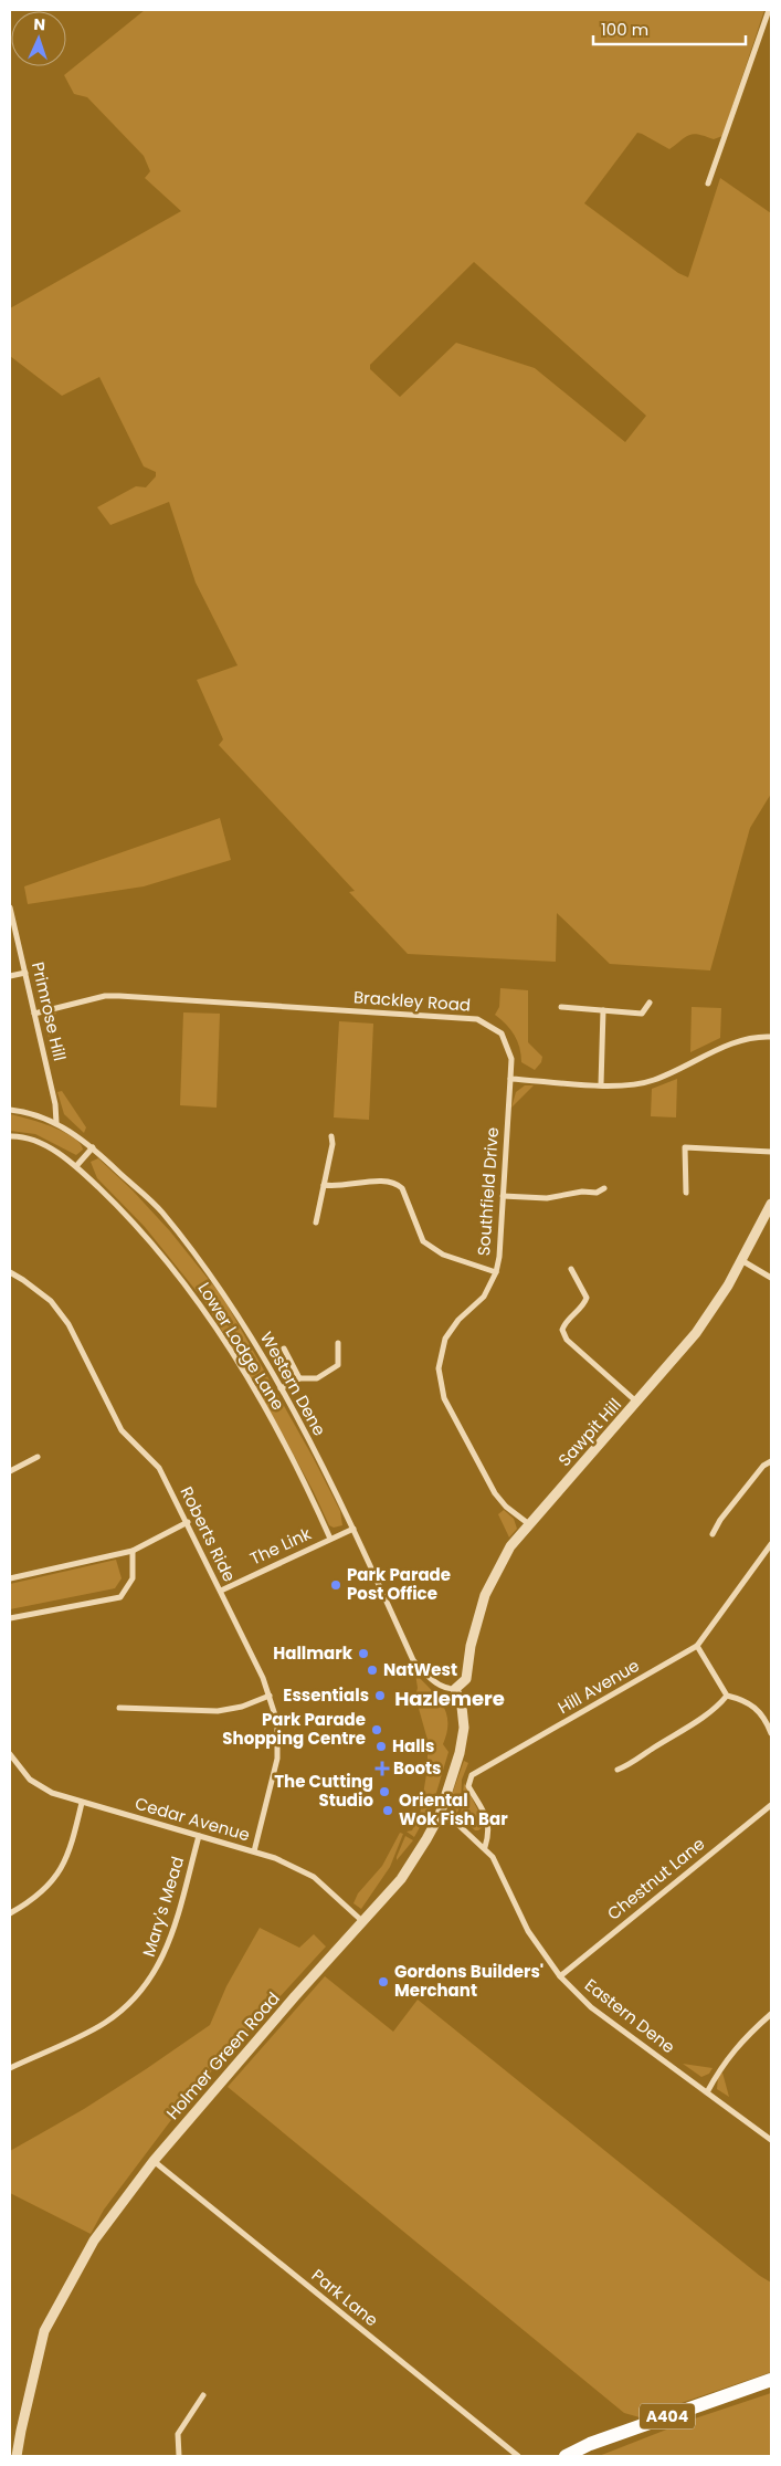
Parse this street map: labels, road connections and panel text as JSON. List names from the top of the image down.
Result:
{
  "streets": {
    "main road": ["A404"],
    "street": [
      "Brackley Road",
      "Primrose Hill",
      "Southfield Drive",
      "Lower Lodge Lane",
      "Western Dene",
      "Sawpit Hill",
      "Roberts Ride",
      "The Link",
      "Hill Avenue",
      "Cedar Avenue",
      "Chestnut Lane",
      "Mary's Mead",
      "Eastern Dene",
      "Holmer Green Road",
      "Park Lane"
    ]
  },
  "crossings": [
    ["Brackley Road", "Primrose Hill"],
    ["Brackley Road", "Southfield Drive"],
    ["Primrose Hill", "Western Dene"],
    ["Southfield Drive", "Sawpit Hill"],
    ["Lower Lodge Lane", "The Link"],
    ["Western Dene", "Sawpit Hill"],
    ["Western Dene", "The Link"],
    ["Western Dene", "Holmer Green Road"],
    ["Sawpit Hill", "Holmer Green Road"],
    ["Roberts Ride", "The Link"],
    ["Roberts Ride", "Cedar Avenue"],
    ["Hill Avenue", "Eastern Dene"],
    ["Cedar Avenue", "Mary's Mead"],
    ["Cedar Avenue", "Holmer Green Road"],
    ["Chestnut Lane", "Eastern Dene"],
    ["Eastern Dene", "Holmer Green Road"],
    ["Holmer Green Road", "Park Lane"]
  ],
  "districts": ["Hazlemere"],
  "places": {
    "other": [
      "Park Parade Post Office",
      "Hallmark",
      "NatWest",
      "Essentials",
      "Park Parade Shopping Centre",
      "Halls",
      "The Cutting Studio",
      "Oriental Wok Fish Bar",
      "Gordons Builders' Merchant"
    ],
    "health": ["Boots"]
  },
  "scale_bar": "100 m",
  "north": "top"
}
